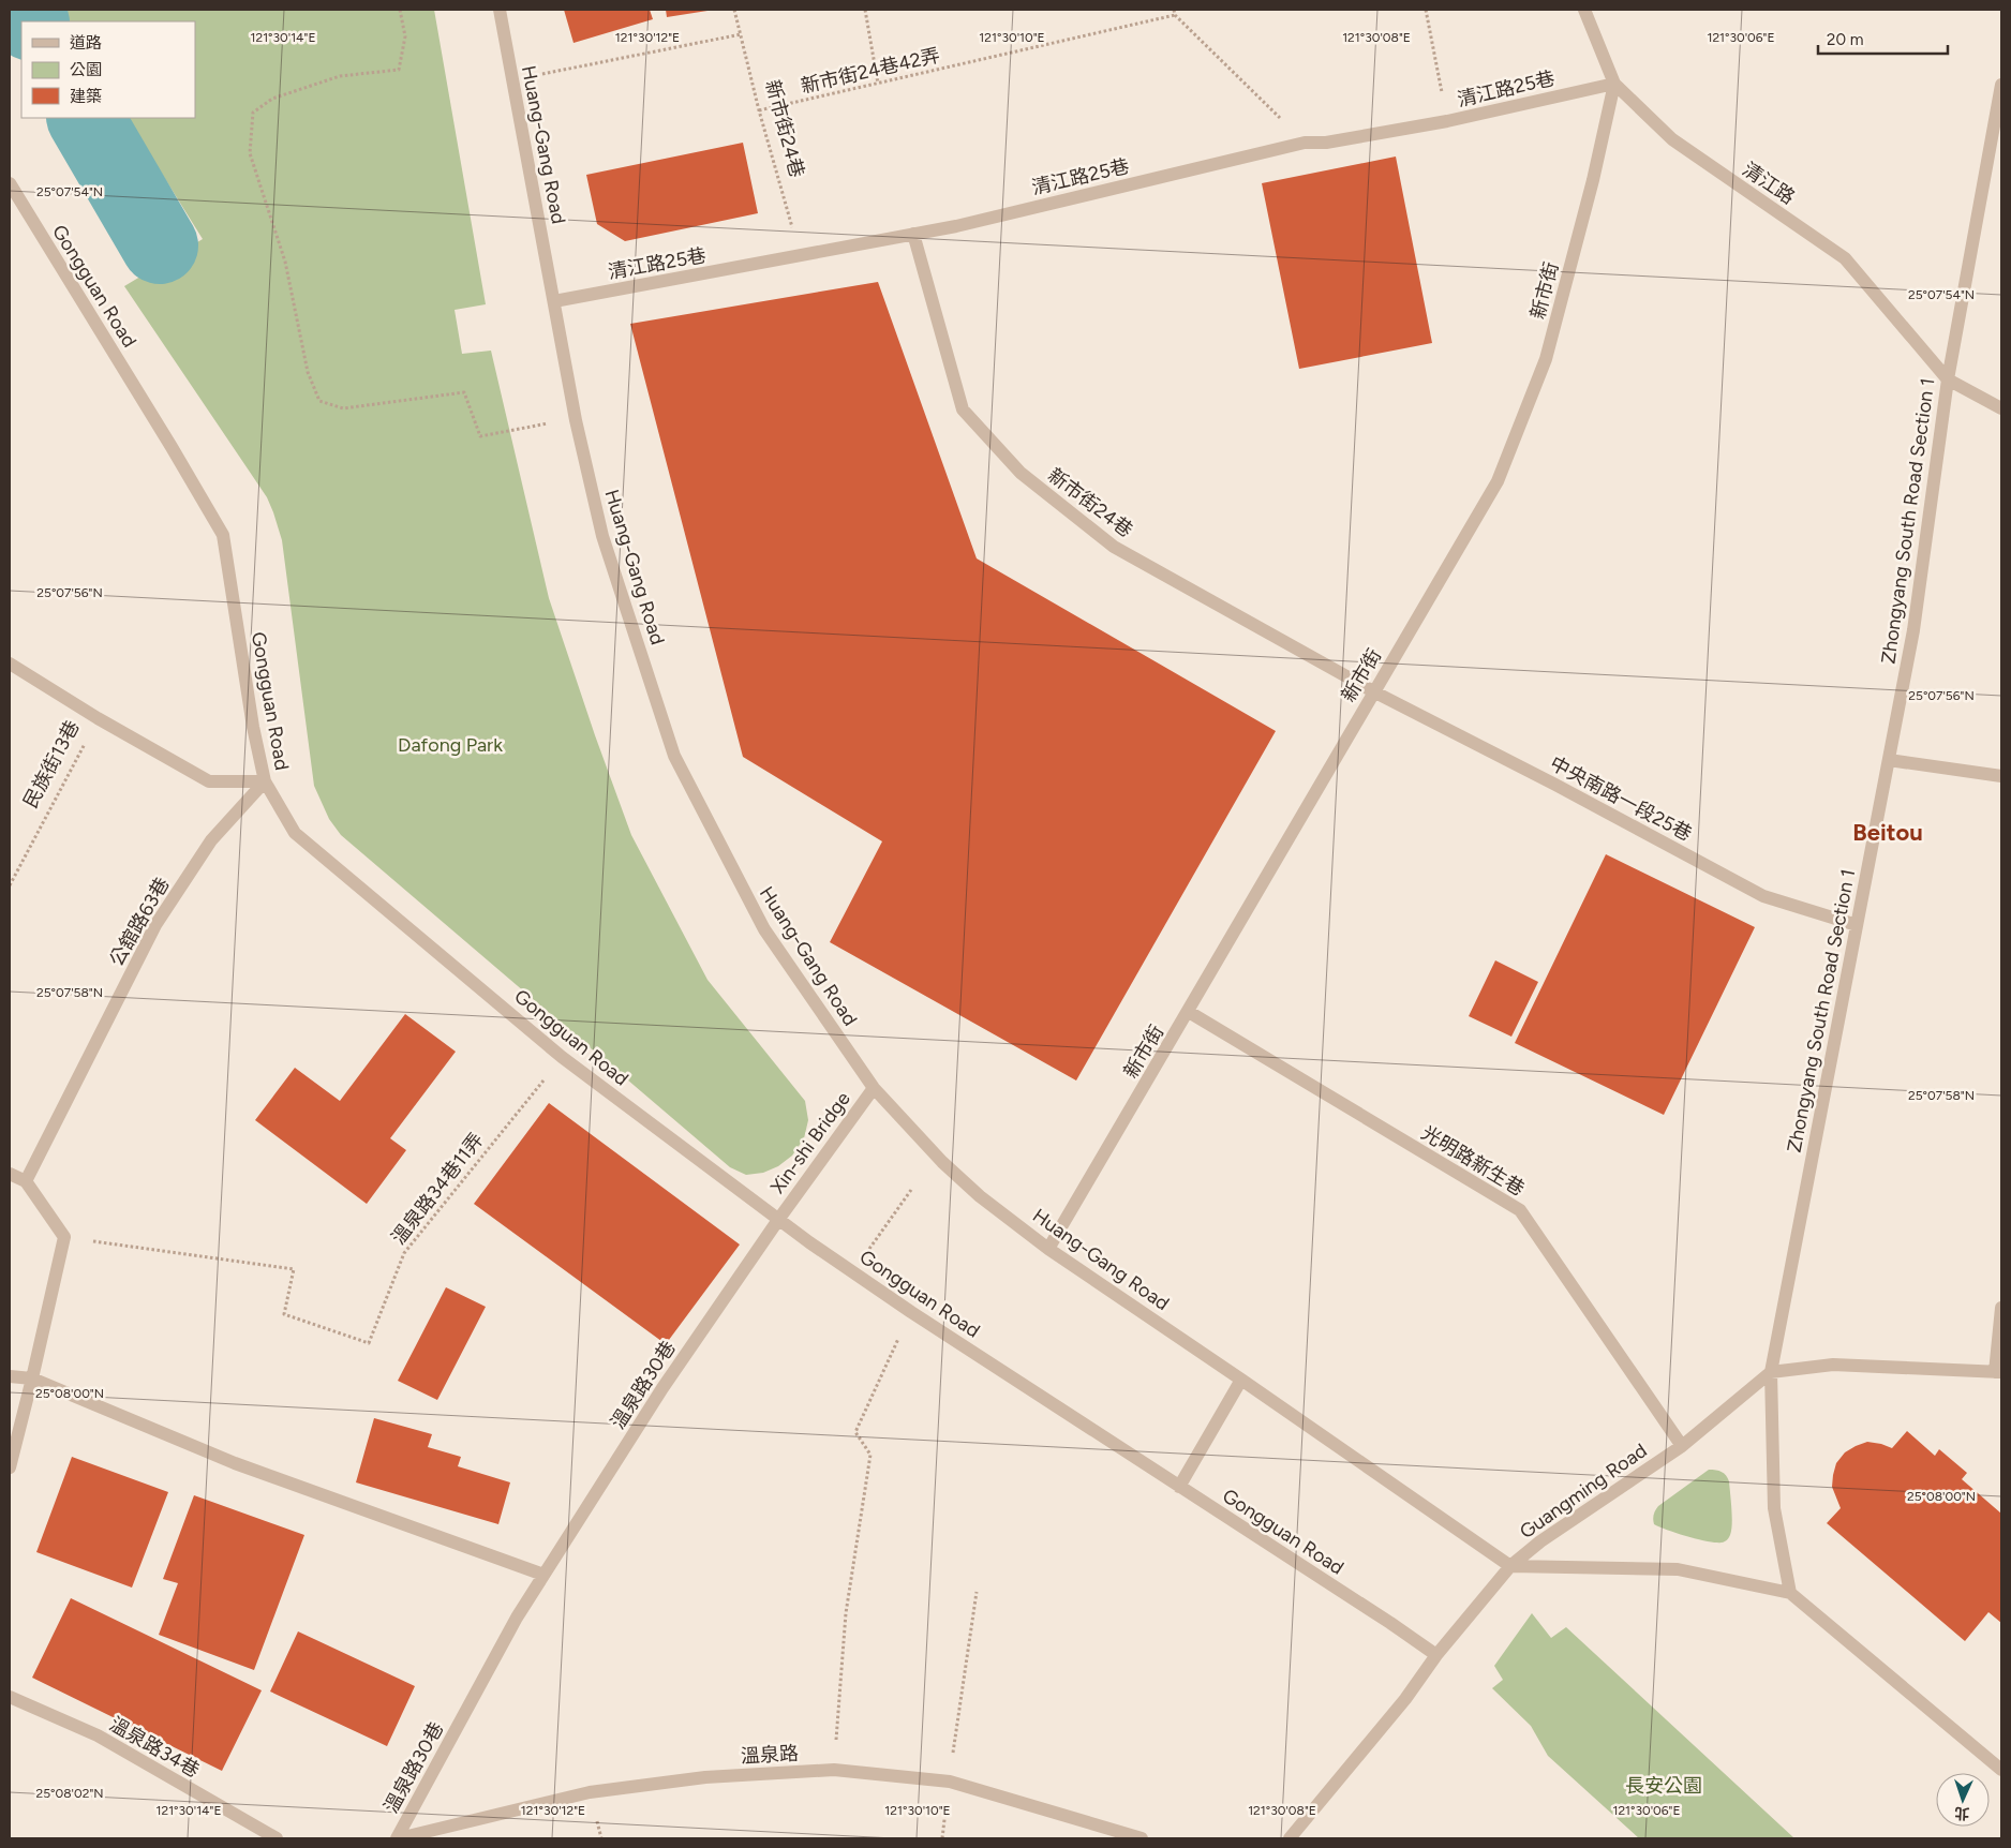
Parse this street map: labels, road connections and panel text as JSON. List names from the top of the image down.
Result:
{
  "streets": {
    "street": [
      "清江路25巷",
      "新市街24巷",
      "Huang-Gang Road",
      "清江路",
      "Gongguan Road",
      "新市街",
      "Zhongyang South Road Section 1",
      "民族街13巷",
      "中央南路一段25巷",
      "公舘路63巷",
      "Xin-shi Bridge",
      "光明路新生巷",
      "溫泉路30巷",
      "Guangming Road",
      "溫泉路34巷",
      "溫泉路"
    ],
    "path": ["新市街24巷42弄", "溫泉路34巷11弄"]
  },
  "crossings": [
    ["新市街24巷42弄", "新市街24巷"],
    ["清江路25巷", "新市街24巷"],
    ["清江路25巷", "Huang-Gang Road"],
    ["清江路25巷", "清江路"],
    ["清江路25巷", "新市街"],
    ["新市街24巷", "新市街"],
    ["新市街24巷", "中央南路一段25巷"],
    ["Huang-Gang Road", "新市街"],
    ["Huang-Gang Road", "Xin-shi Bridge"],
    ["Huang-Gang Road", "Guangming Road"],
    ["清江路", "新市街"],
    ["清江路", "Zhongyang South Road Section 1"],
    ["Gongguan Road", "民族街13巷"],
    ["Gongguan Road", "公舘路63巷"],
    ["Gongguan Road", "Xin-shi Bridge"],
    ["Gongguan Road", "溫泉路34巷11弄"],
    ["Gongguan Road", "溫泉路30巷"],
    ["Gongguan Road", "Guangming Road"],
    ["新市街", "中央南路一段25巷"],
    ["新市街", "光明路新生巷"],
    ["Zhongyang South Road Section 1", "中央南路一段25巷"],
    ["Zhongyang South Road Section 1", "Guangming Road"],
    ["民族街13巷", "公舘路63巷"],
    ["Xin-shi Bridge", "溫泉路30巷"],
    ["光明路新生巷", "Guangming Road"],
    ["溫泉路30巷", "溫泉路"]
  ],
  "districts": ["Beitou"],
  "parks": ["Dafong Park", "長安公園"],
  "legend": ["道路", "公園", "建築"],
  "scale_bar": "20 m",
  "north": "bottom",
  "coordinates": [
    "121°30'14\"E",
    "121°30'12\"E",
    "121°30'10\"E",
    "121°30'08\"E",
    "121°30'06\"E",
    "25°07'54\"N",
    "25°07'56\"N",
    "25°07'58\"N",
    "25°08'00\"N",
    "25°08'02\"N"
  ]
}
